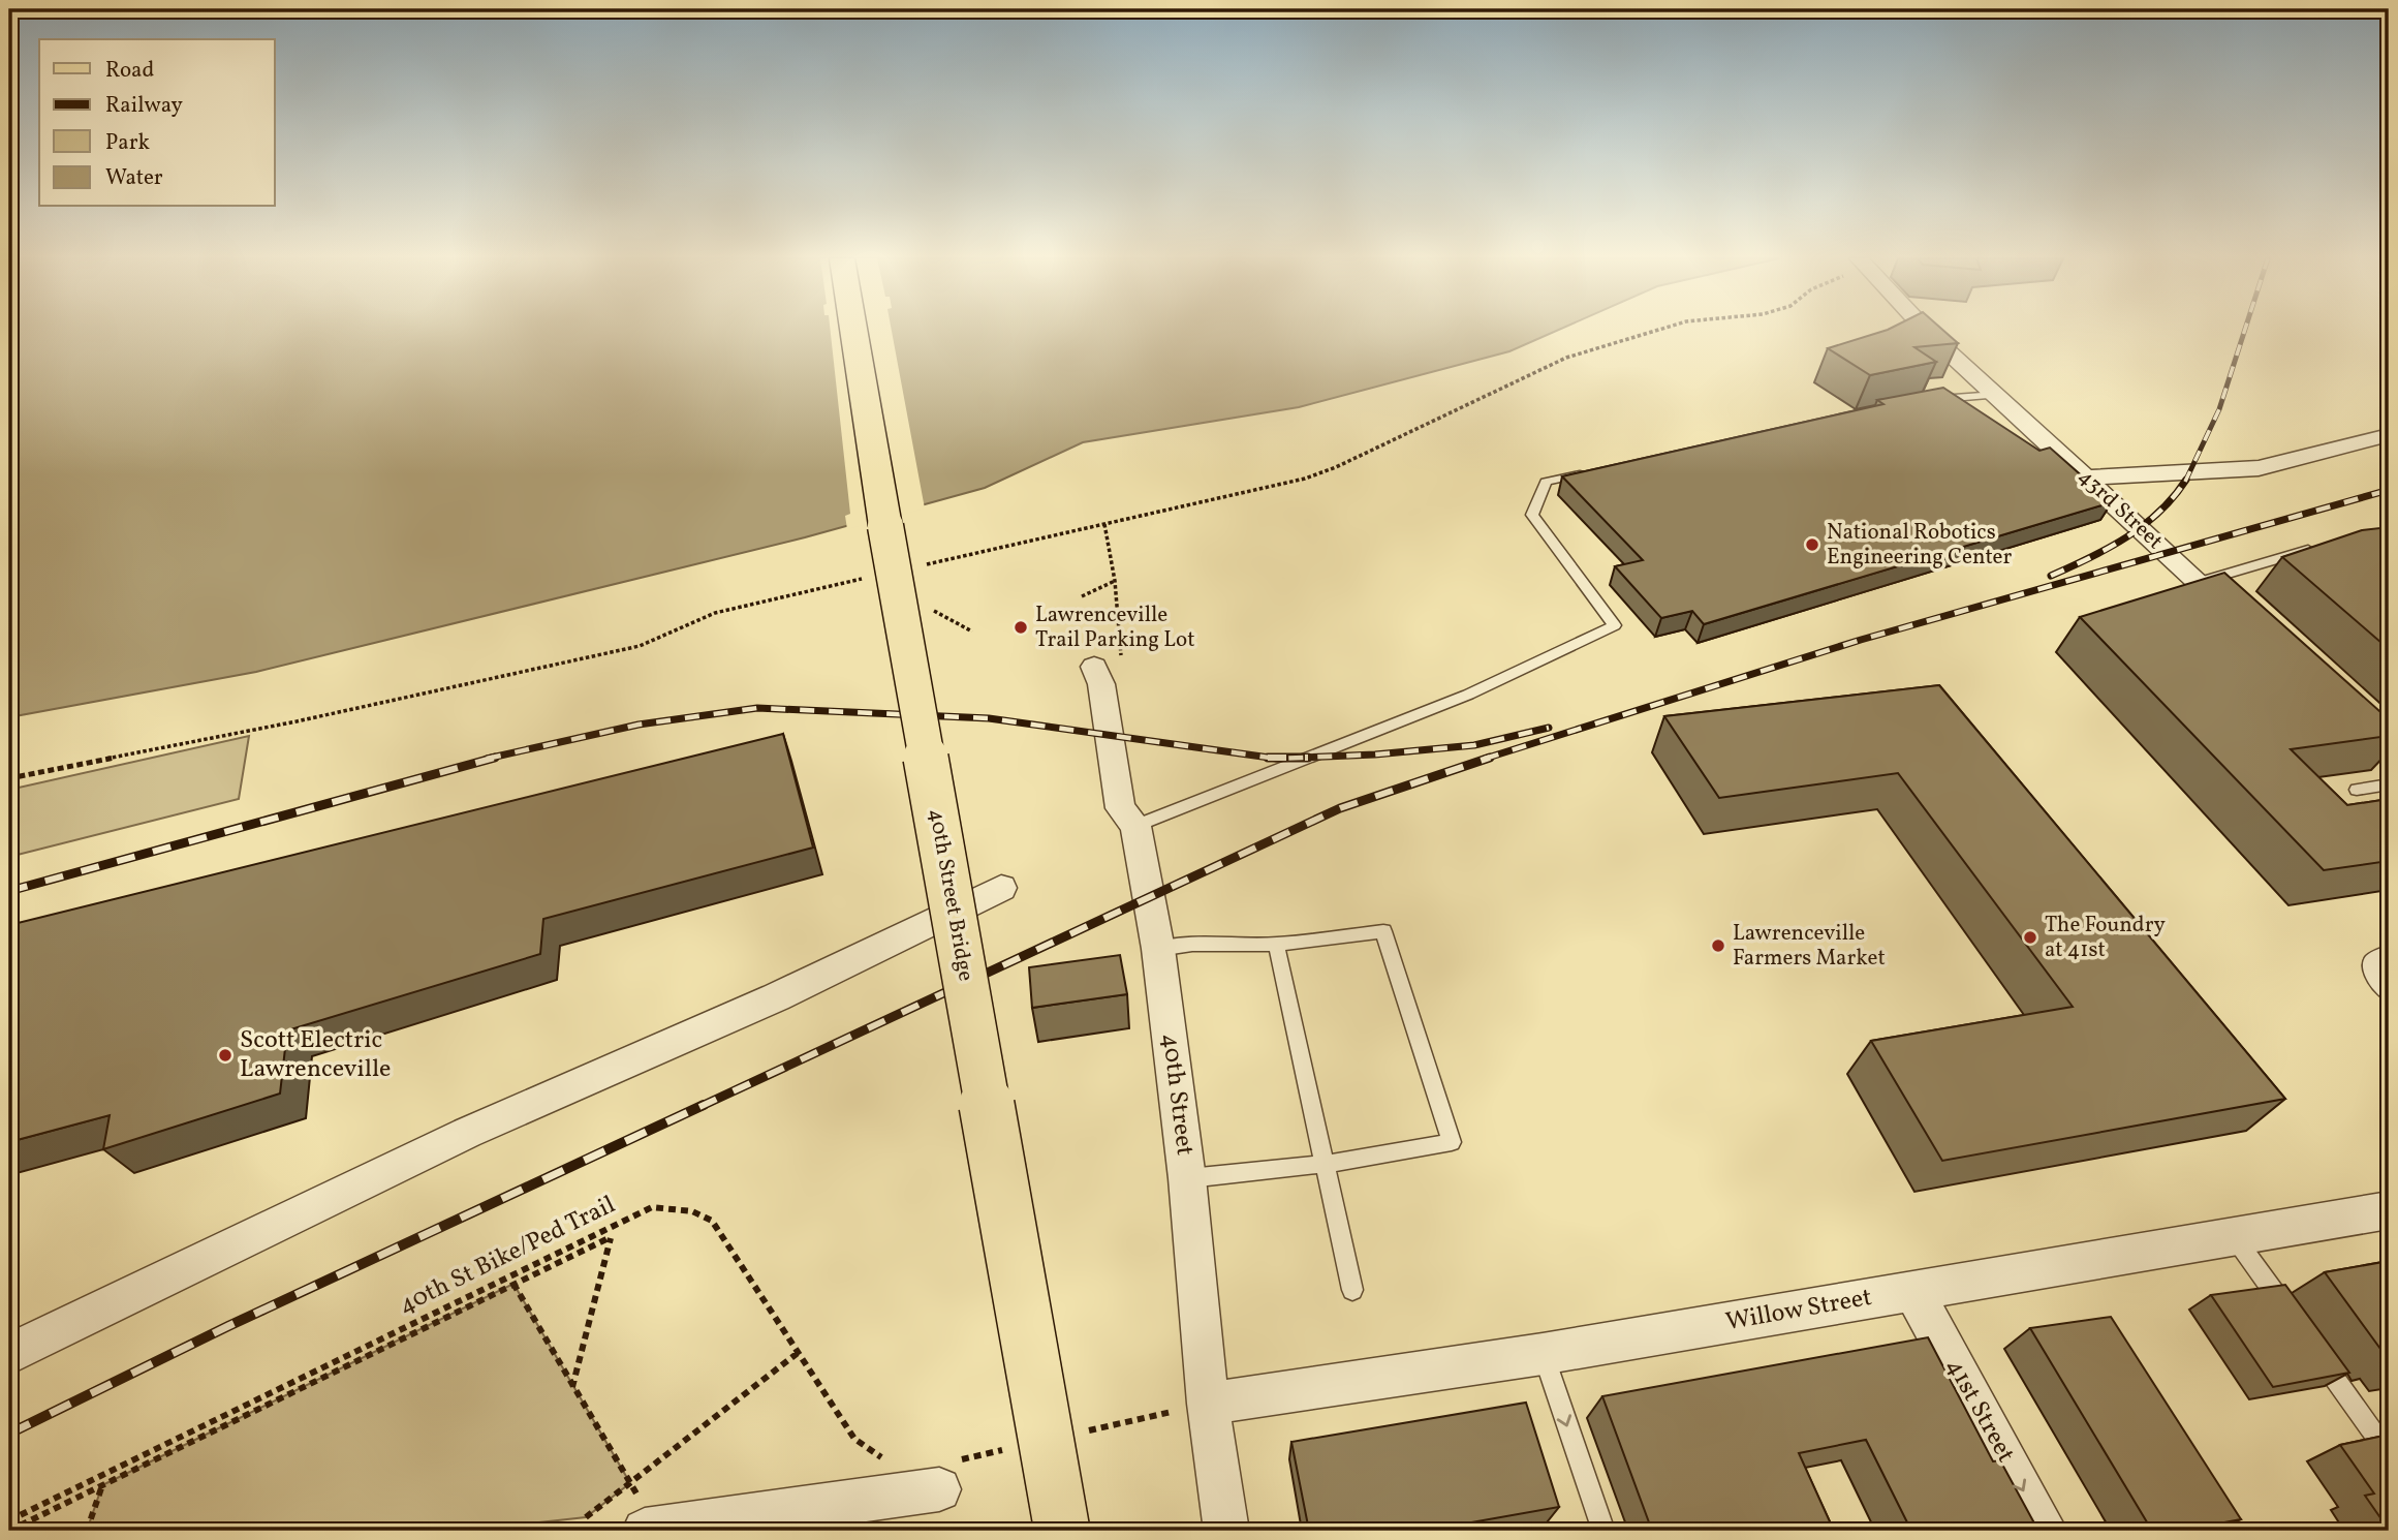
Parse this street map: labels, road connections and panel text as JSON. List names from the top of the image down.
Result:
{
  "streets": {
    "main road": ["40th Street Bridge"],
    "street": [
      "43rd Street",
      "40th Street",
      "Willow Street",
      "41st Street"
    ],
    "path": ["40th St Bike/Ped Trail"]
  },
  "crossings": [
    ["40th Street", "Willow Street"],
    ["Willow Street", "41st Street"]
  ],
  "one_way": ["41st Street"],
  "places": [
    "National Robotics Engineering Center",
    "Lawrenceville Trail Parking Lot",
    "The Foundry at 41st",
    "Lawrenceville Farmers Market",
    "Scott Electric Lawrenceville"
  ],
  "legend": [
    "Road",
    "Railway",
    "Park",
    "Water"
  ]
}
